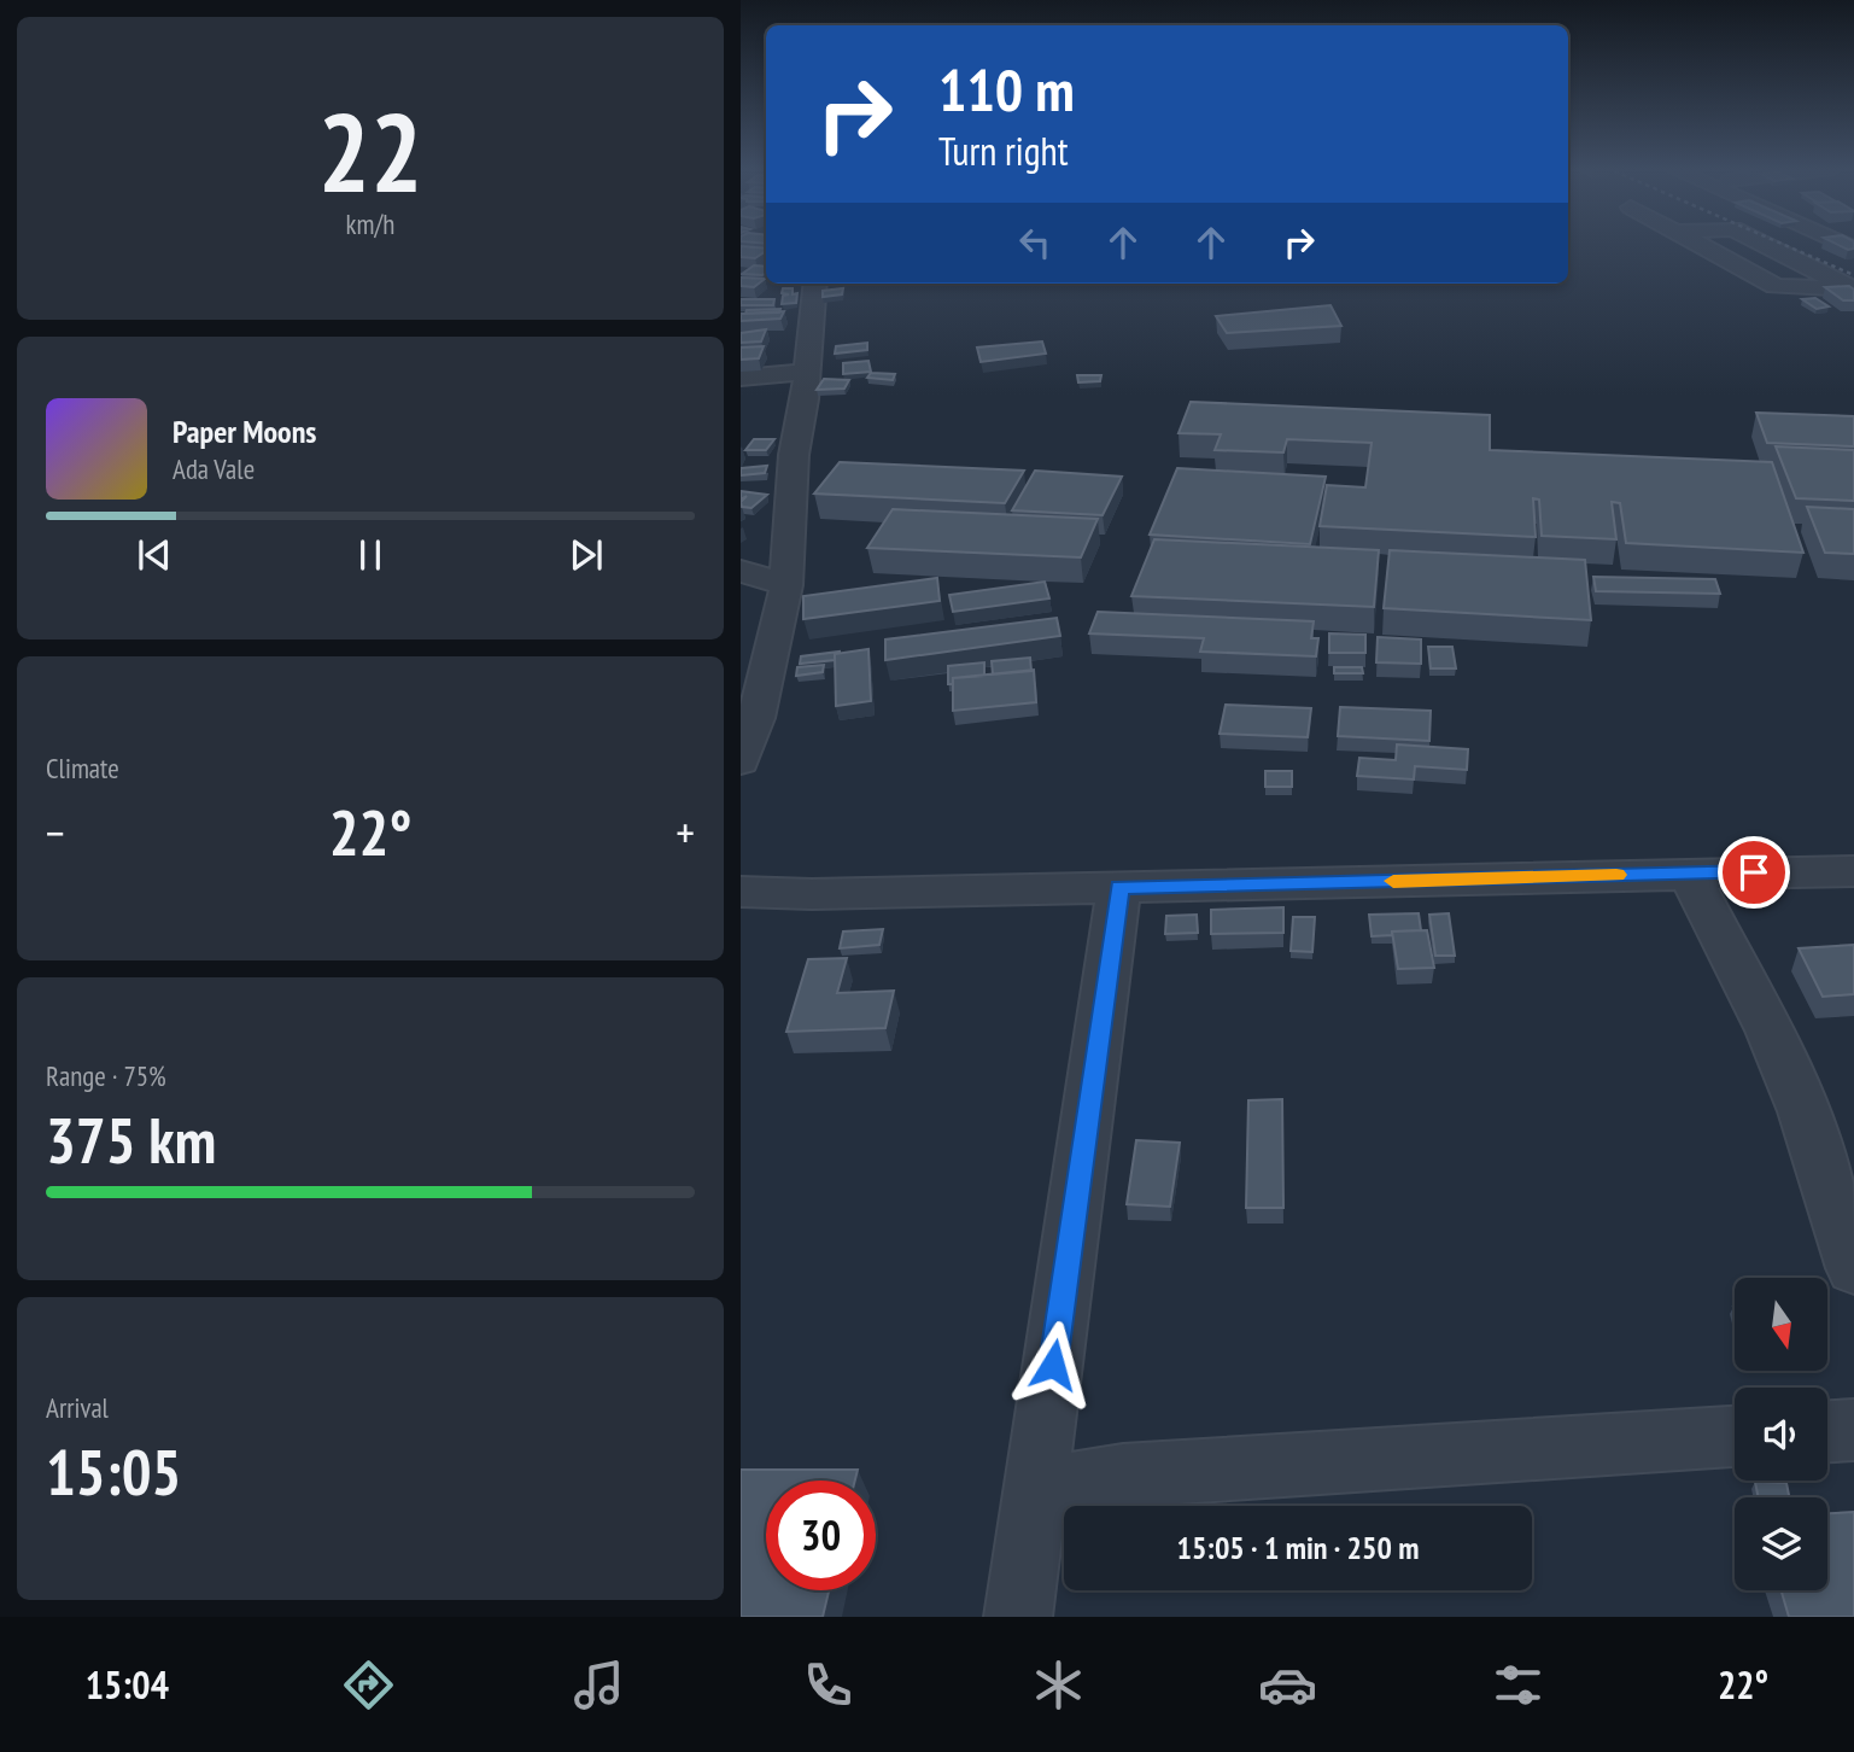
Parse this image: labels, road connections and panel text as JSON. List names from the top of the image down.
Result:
{
  "north": "bottom",
  "page": {
    "tile": [
      ["22", "km/h"],
      "Climate",
      ["Range · 75%", "375 km"],
      ["Arrival", "15:05"]
    ],
    "turn": ["110 m", "Turn right"],
    "song": ["Paper Moons", "Ada Vale"],
    "heat": ["−", "22°", "+"],
    "limit": "30",
    "trip": "15:05 · 1 min · 250 m",
    "tabs": ["15:04", "22°"]
  }
}
